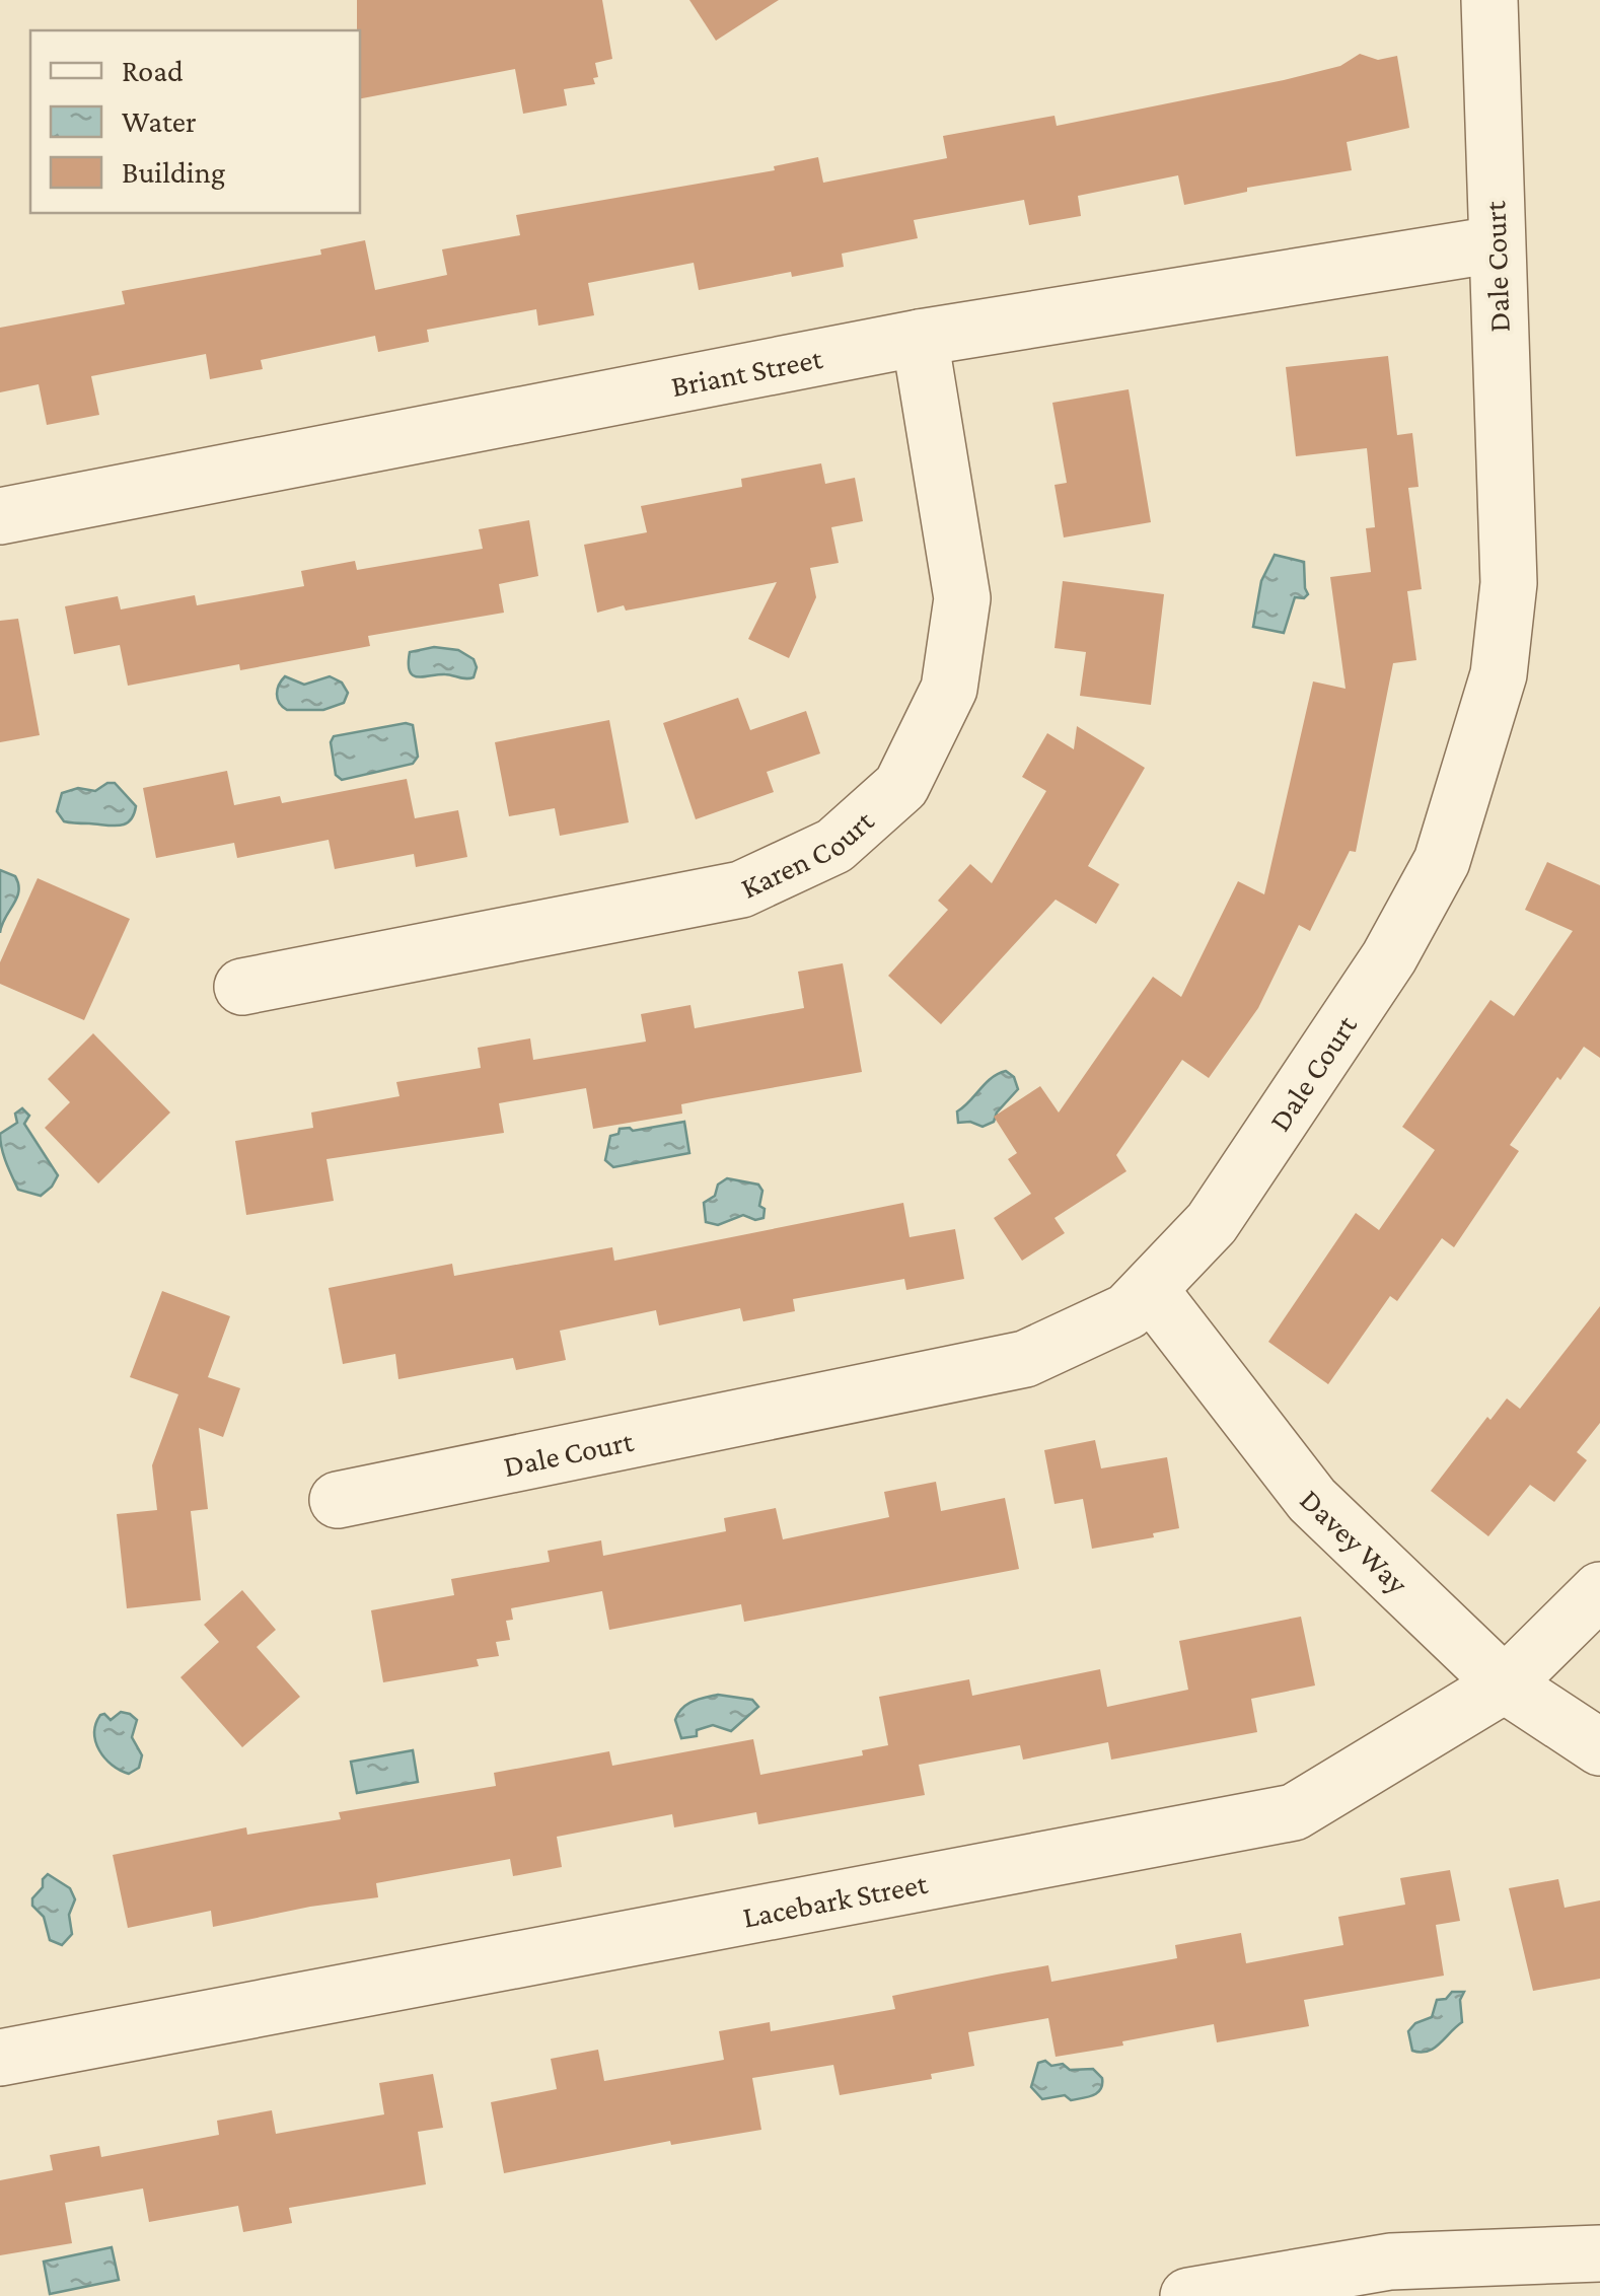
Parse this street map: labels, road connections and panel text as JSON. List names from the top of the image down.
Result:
{
  "streets": {
    "street": [
      "Dale Court",
      "Briant Street",
      "Karen Court",
      "Davey Way",
      "Lacebark Street"
    ]
  },
  "crossings": [
    ["Dale Court", "Briant Street"],
    ["Dale Court", "Davey Way"],
    ["Briant Street", "Karen Court"],
    ["Davey Way", "Lacebark Street"]
  ],
  "legend": ["Road", "Water", "Building"]
}
